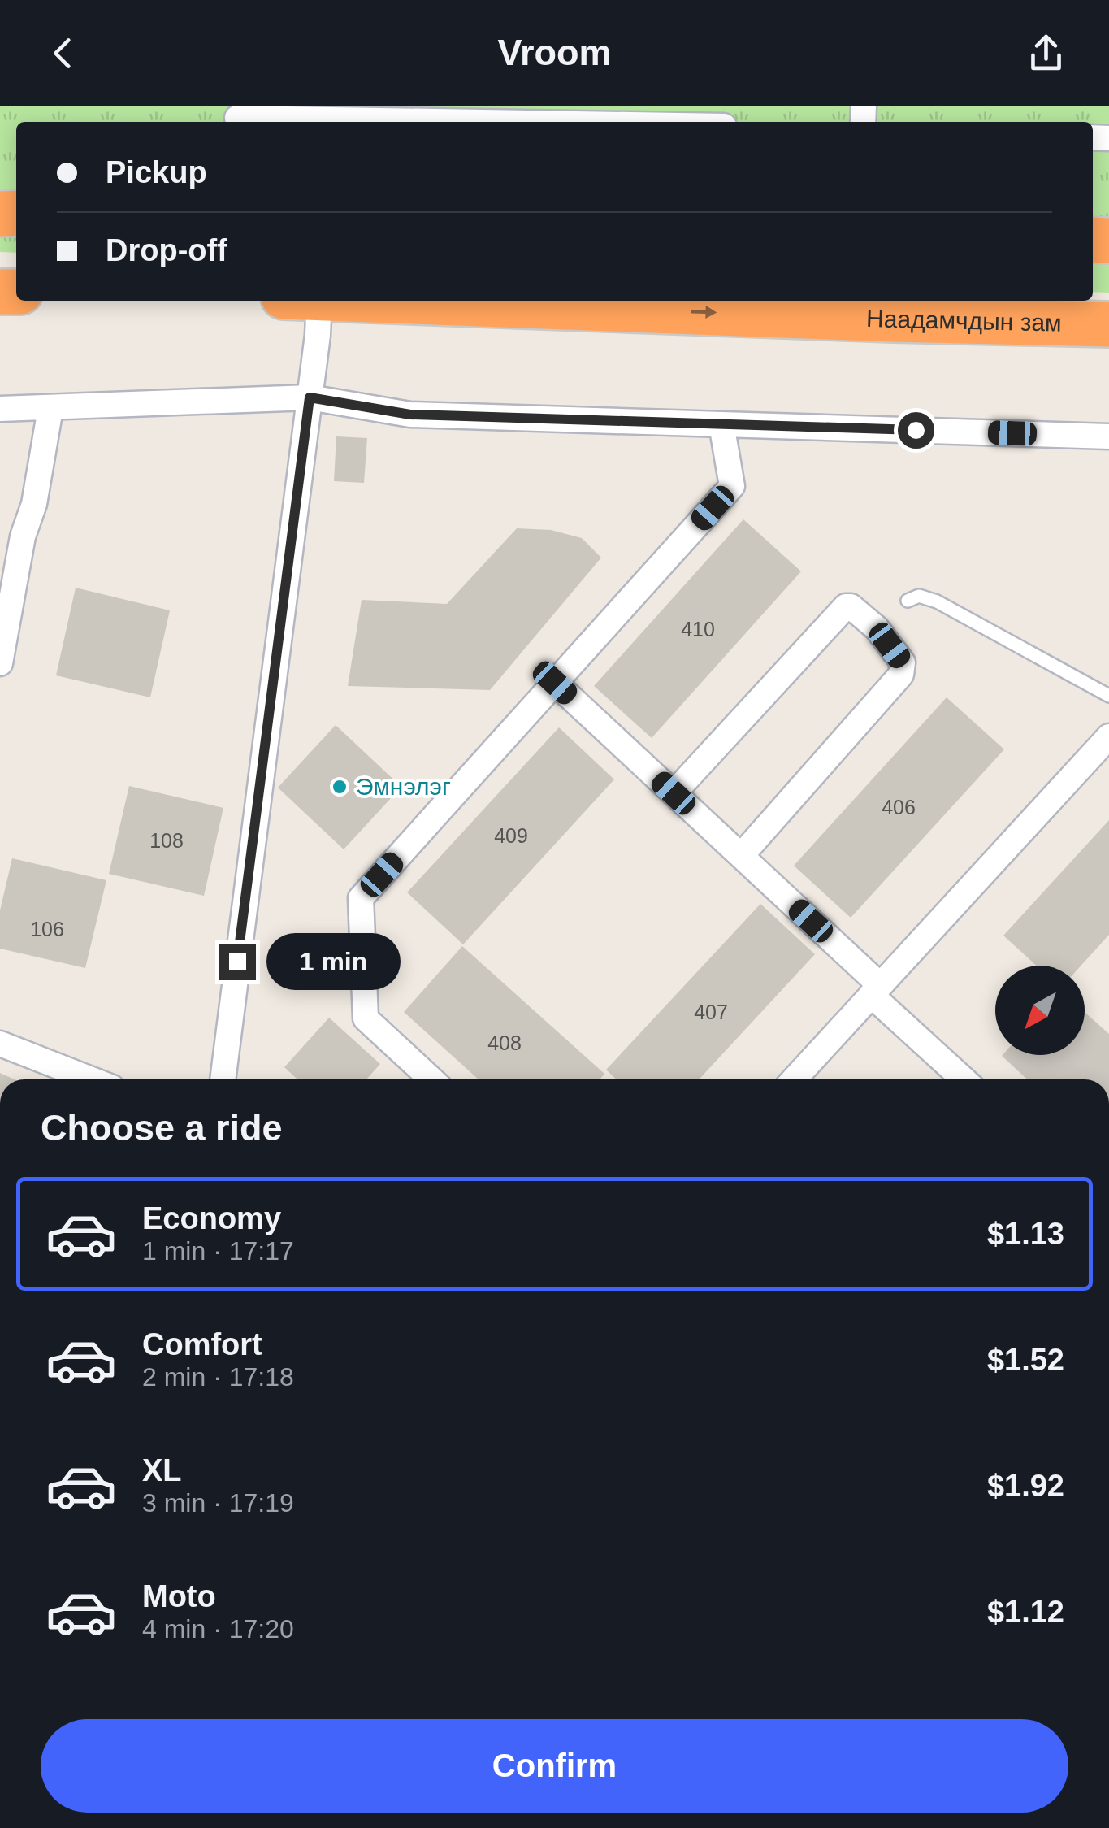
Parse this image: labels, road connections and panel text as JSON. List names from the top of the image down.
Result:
{
  "streets": {
    "highway": ["Наадамчдын зам"]
  },
  "one_way": ["Наадамчдын зам"],
  "places": ["Эмнэлэг"],
  "house_numbers": [
    "410",
    "406",
    "409",
    "108",
    "106",
    "407",
    "408"
  ],
  "north": "bottom left",
  "page": {
    "header": "Vroom",
    "banner": ["Pickup", "Drop-off"],
    "bubble": "1 min",
    "heading": "Choose a ride",
    "list": [
      {
        "name": "Economy",
        "note": "1 min · 17:17",
        "value": "$1.13"
      },
      {
        "name": "Comfort",
        "note": "2 min · 17:18",
        "value": "$1.52"
      },
      {
        "name": "XL",
        "note": "3 min · 17:19",
        "value": "$1.92"
      },
      {
        "name": "Moto",
        "note": "4 min · 17:20",
        "value": "$1.12"
      }
    ],
    "buttons": "Confirm"
  }
}
